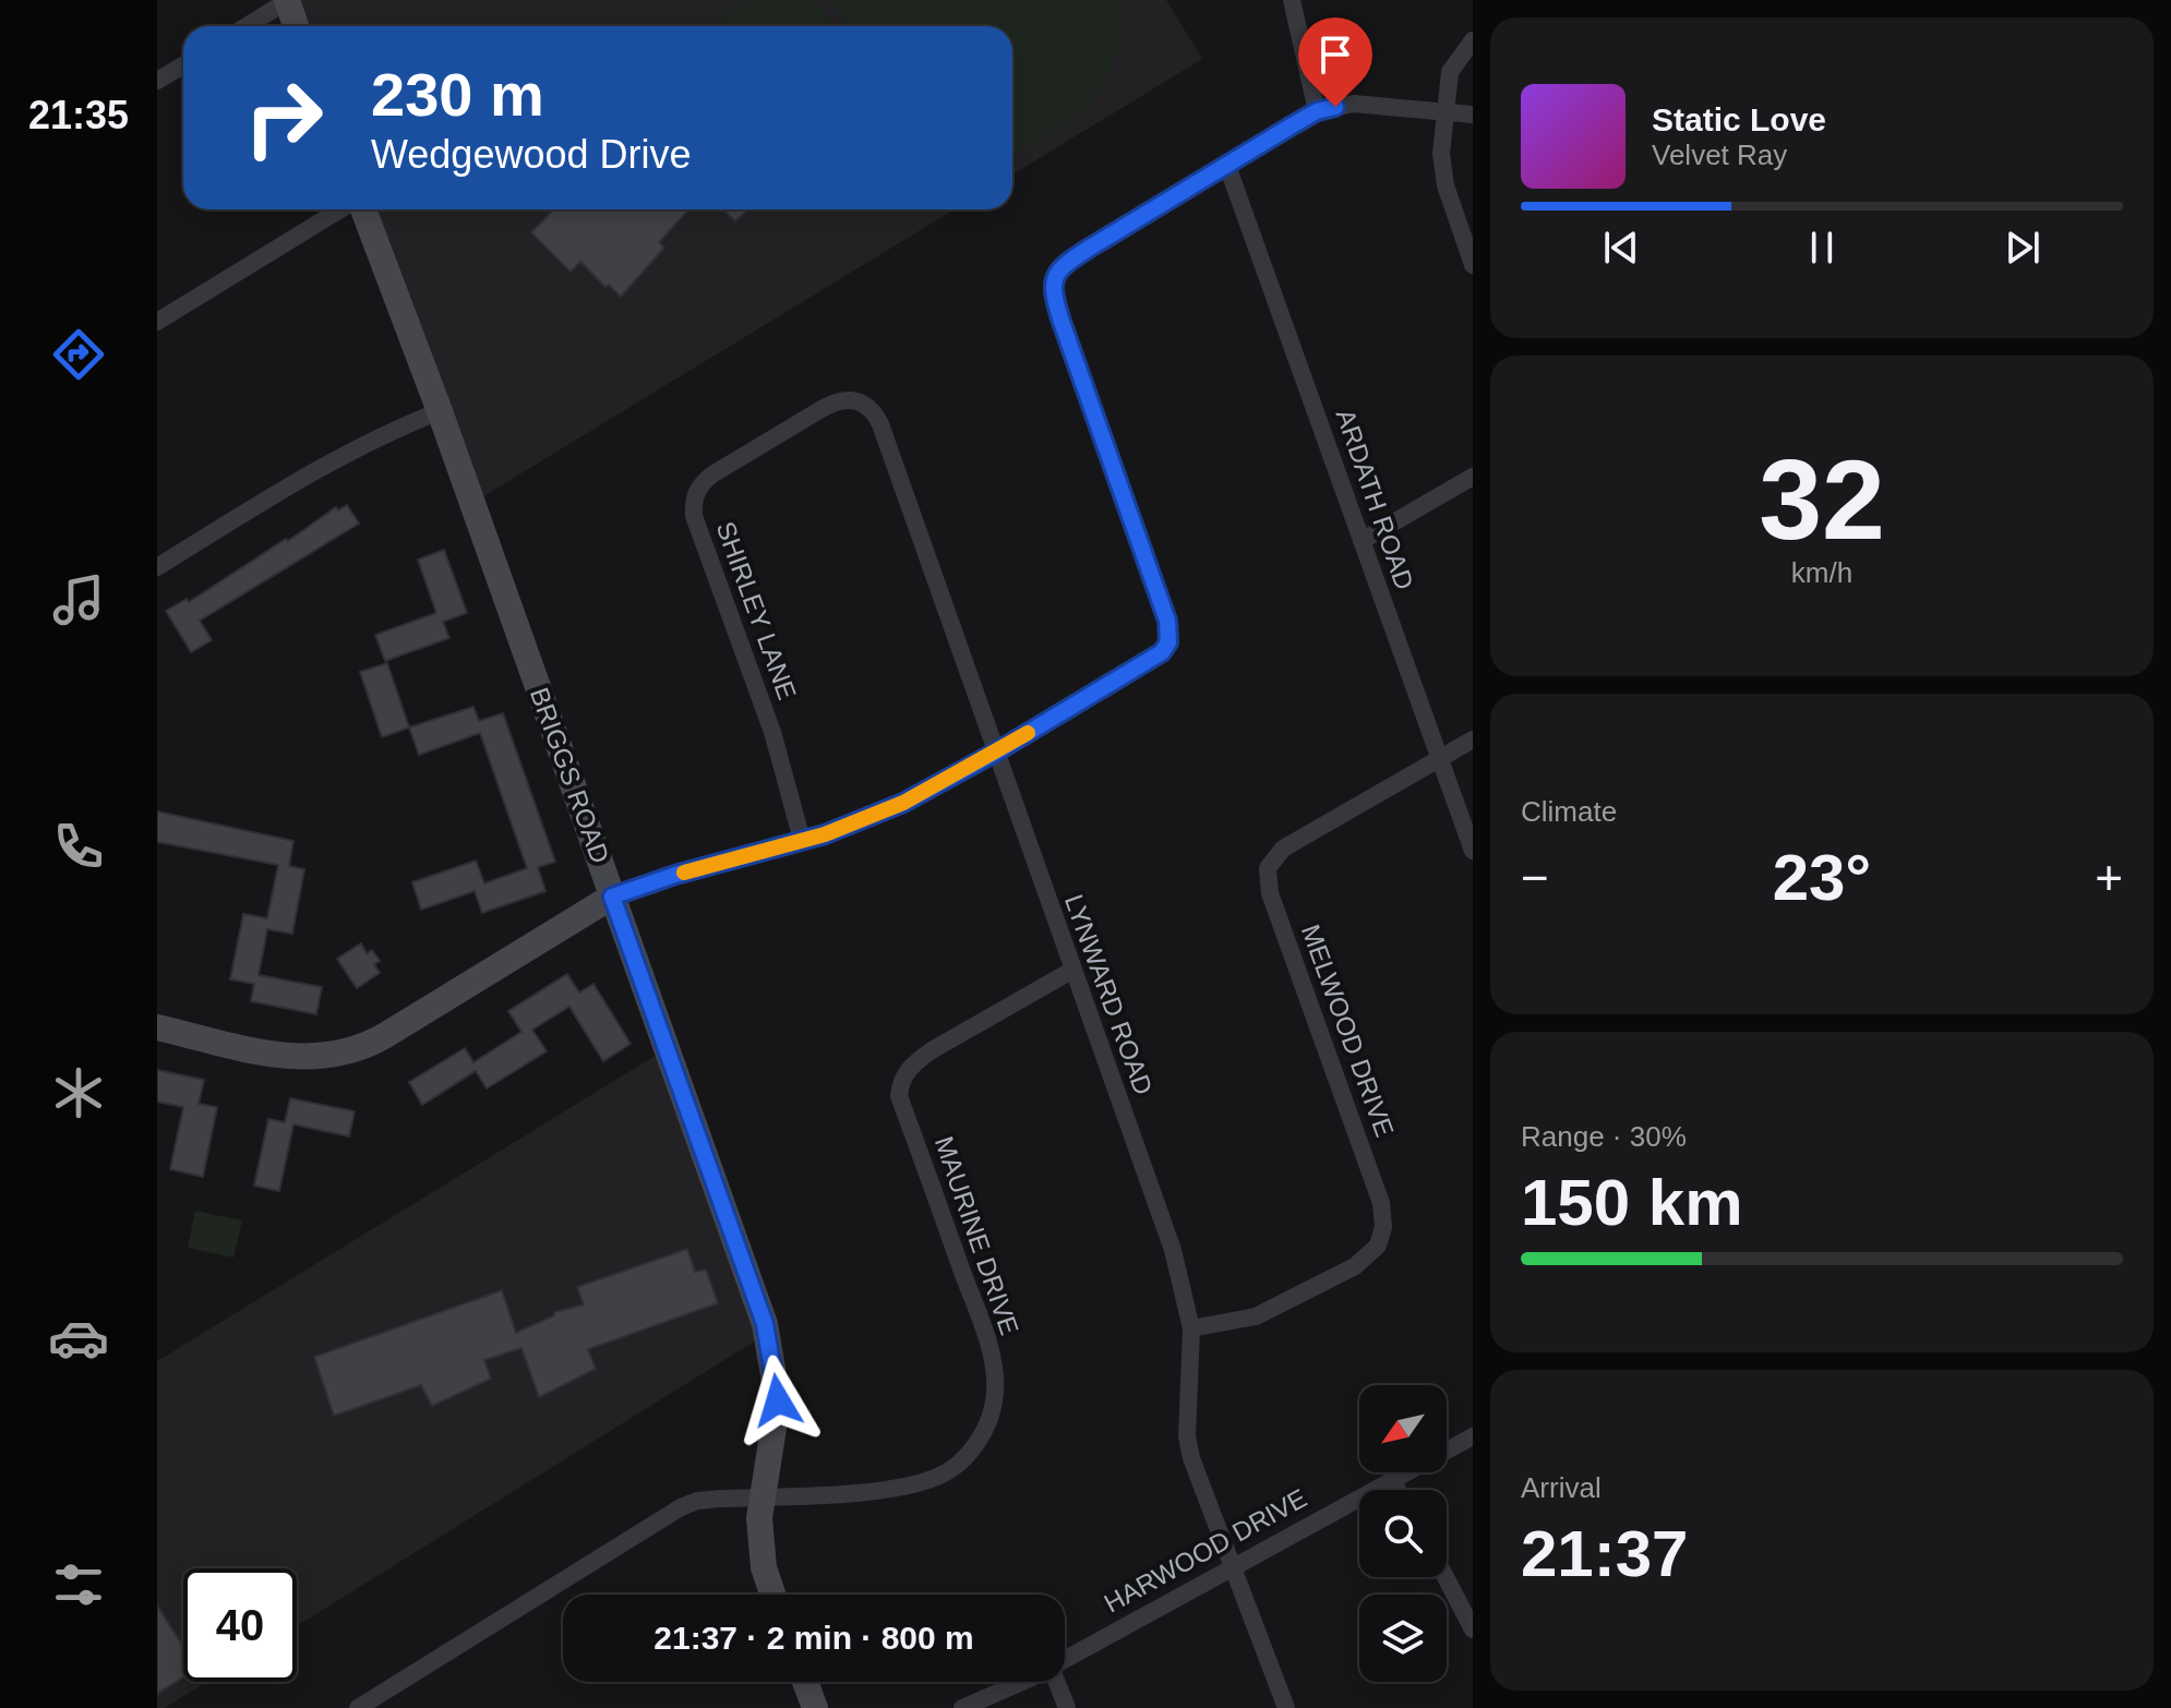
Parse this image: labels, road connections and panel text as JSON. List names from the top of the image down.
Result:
{
  "streets": {
    "street": [
      "ARDATH ROAD",
      "SHIRLEY LANE",
      "BRIGGS ROAD",
      "LYNWARD ROAD",
      "MELWOOD DRIVE",
      "MAURINE DRIVE",
      "HARWOOD DRIVE"
    ]
  },
  "crossings": [
    ["ARDATH ROAD", "MELWOOD DRIVE"],
    ["SHIRLEY LANE", "LYNWARD ROAD"],
    ["BRIGGS ROAD", "MAURINE DRIVE"],
    ["LYNWARD ROAD", "MELWOOD DRIVE"],
    ["LYNWARD ROAD", "MAURINE DRIVE"],
    ["LYNWARD ROAD", "HARWOOD DRIVE"]
  ],
  "north": "bottom left",
  "page": {
    "tabs": "21:35",
    "turn": ["230 m", "Wedgewood Drive"],
    "song": ["Static Love", "Velvet Ray"],
    "tile": [
      ["32", "km/h"],
      "Climate",
      ["Range · 30%", "150 km"],
      ["Arrival", "21:37"]
    ],
    "heat": ["−", "23°", "+"],
    "limit": "40",
    "trip": "21:37 · 2 min · 800 m"
  }
}
